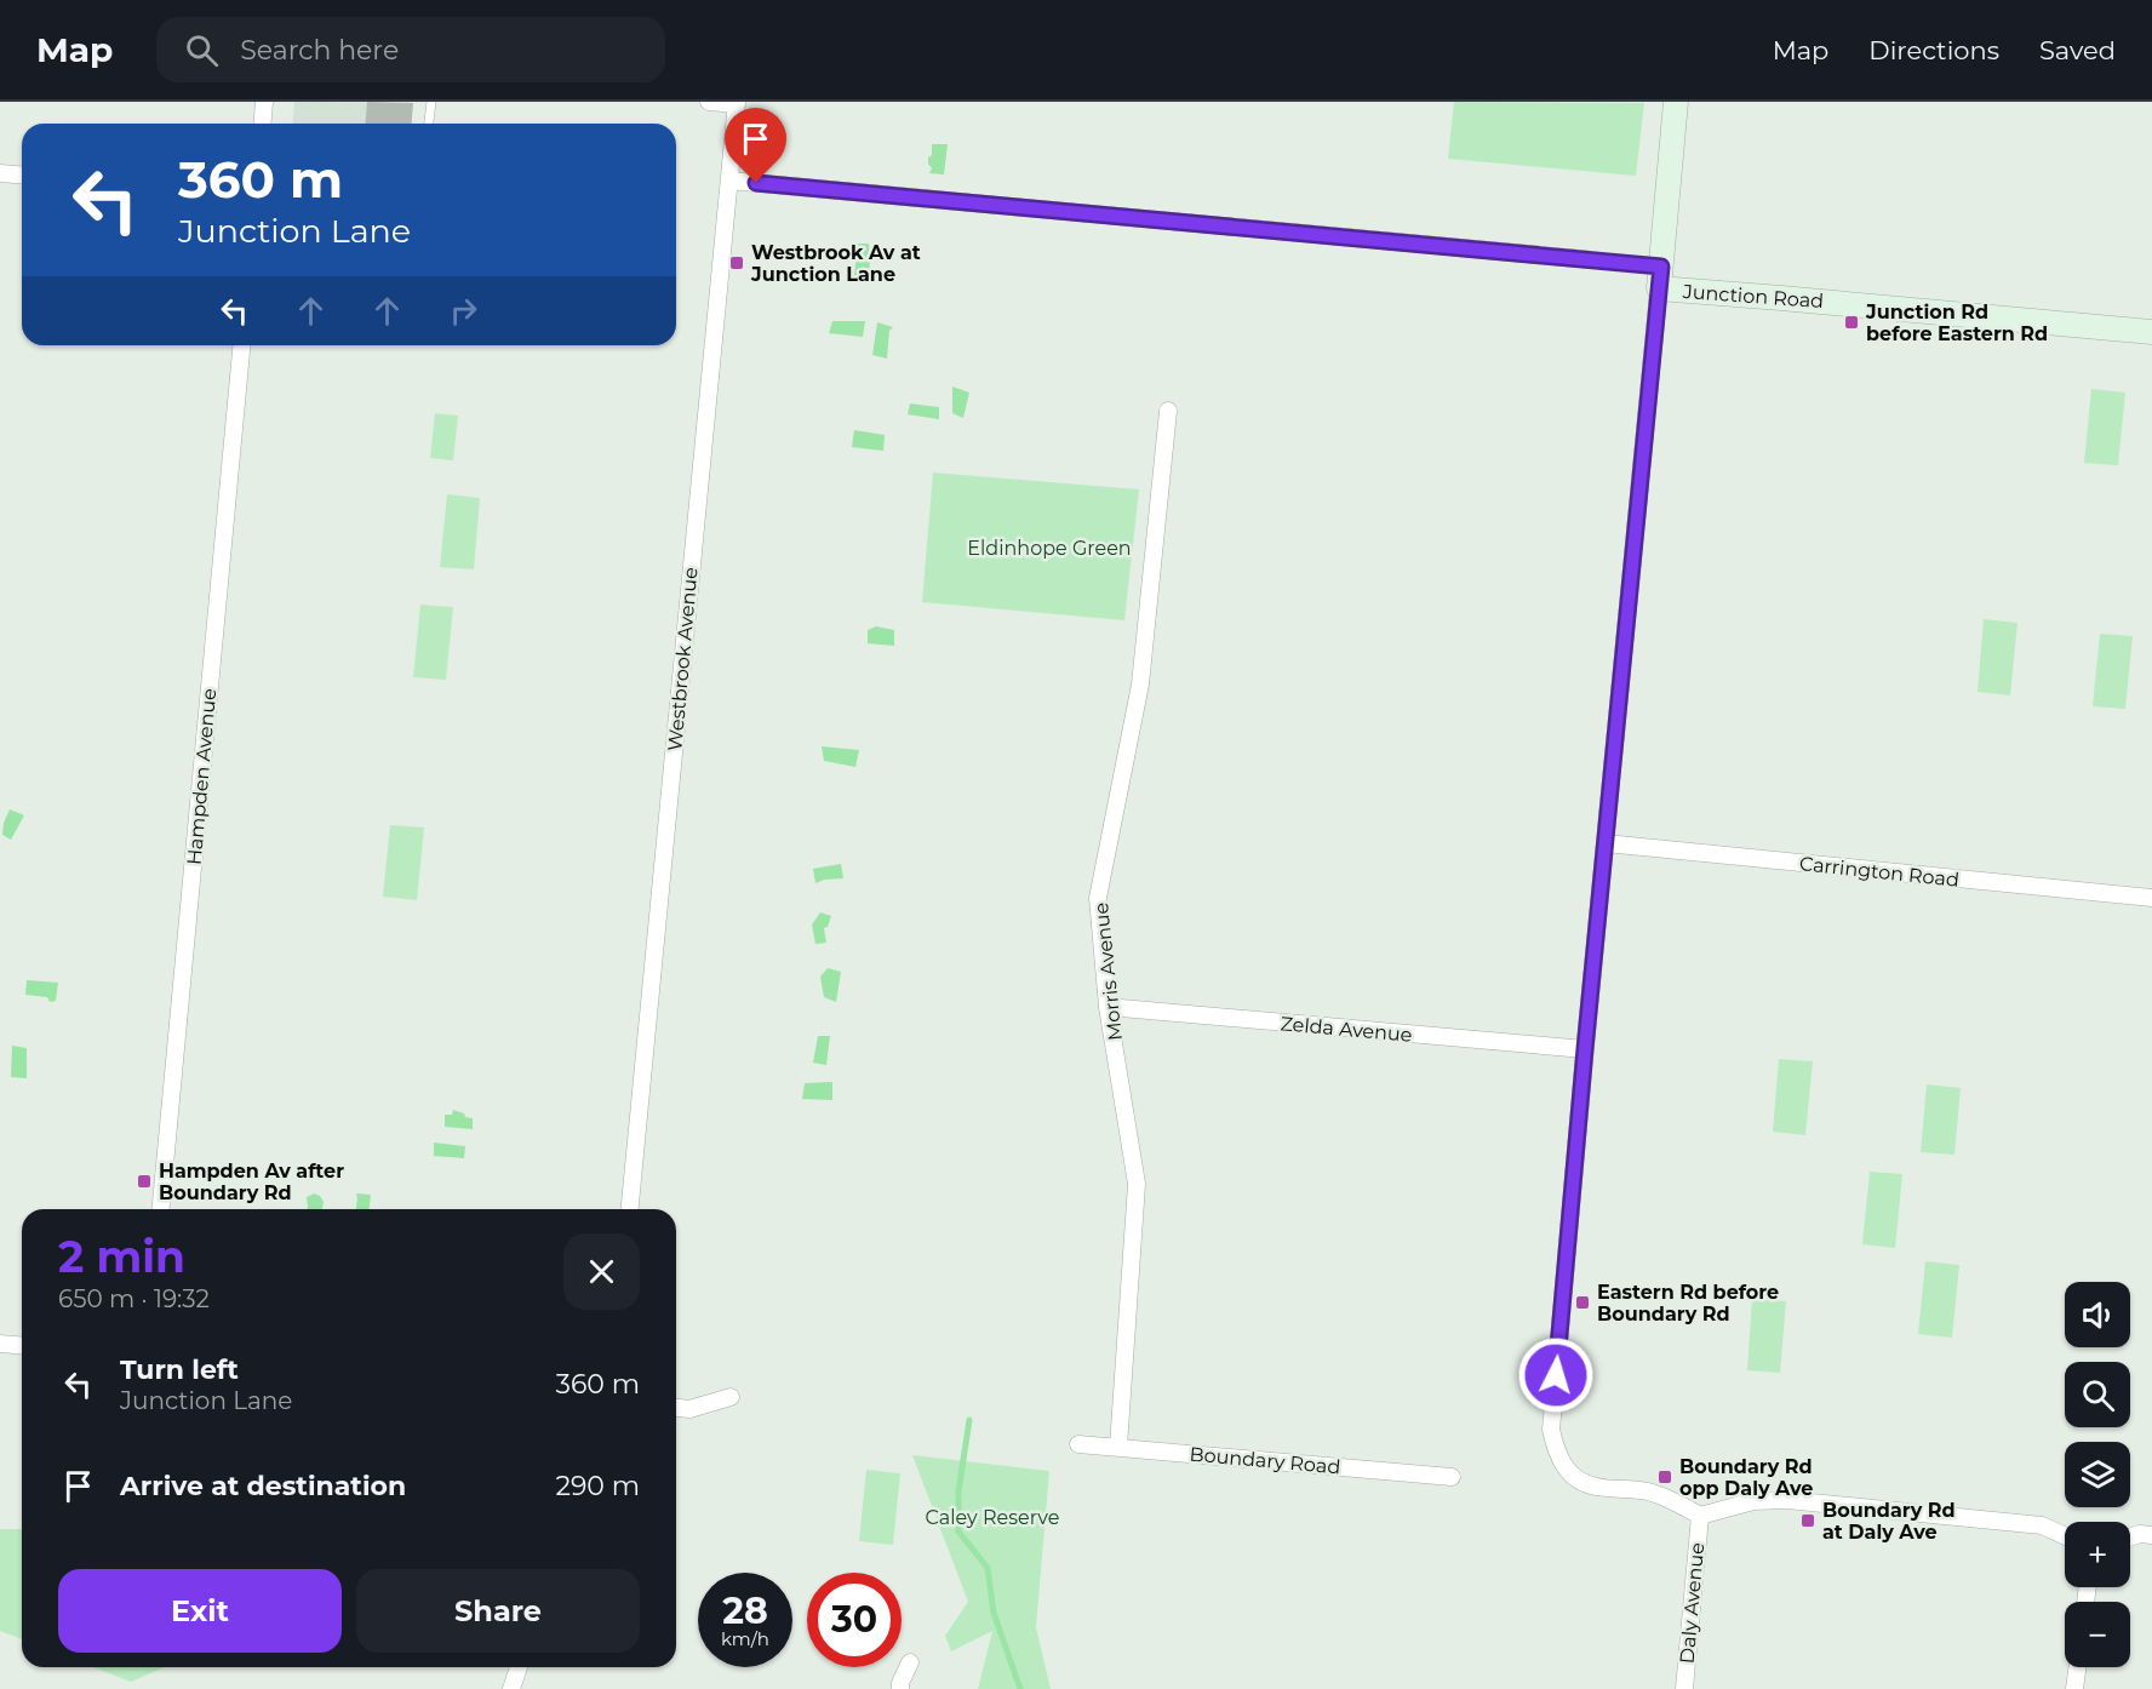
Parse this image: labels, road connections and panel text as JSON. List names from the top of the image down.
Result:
{
  "streets": {
    "main road": ["Junction Road"],
    "street": [
      "Westbrook Avenue",
      "Hampden Avenue",
      "Carrington Road",
      "Morris Avenue",
      "Zelda Avenue",
      "Boundary Road",
      "Daly Avenue"
    ]
  },
  "crossings": [
    ["Morris Avenue", "Zelda Avenue"],
    ["Morris Avenue", "Boundary Road"]
  ],
  "parks": ["Eldinhope Green", "Caley Reserve"],
  "places": {
    "transit": [
      "Westbrook Av at Junction Lane",
      "Junction Rd before Eastern Rd",
      "Hampden Av after Boundary Rd",
      "Eastern Rd before Boundary Rd",
      "Boundary Rd opp Daly Ave",
      "Boundary Rd at Daly Ave"
    ]
  },
  "page": {
    "header": "Map",
    "search": "Search here",
    "nav": ["Map", "Directions", "Saved"],
    "turn": ["360 m", "Junction Lane"],
    "heading": ["2 min", "650 m · 19:32"],
    "map_buttons": ["+", "−"],
    "list": [
      {
        "name": "Turn left",
        "note": "Junction Lane",
        "value": "360 m"
      },
      {
        "name": "Arrive at destination",
        "value": "290 m"
      }
    ],
    "buttons": ["Exit", "Share"],
    "speed": "28 km/h",
    "limit": "30"
  }
}
